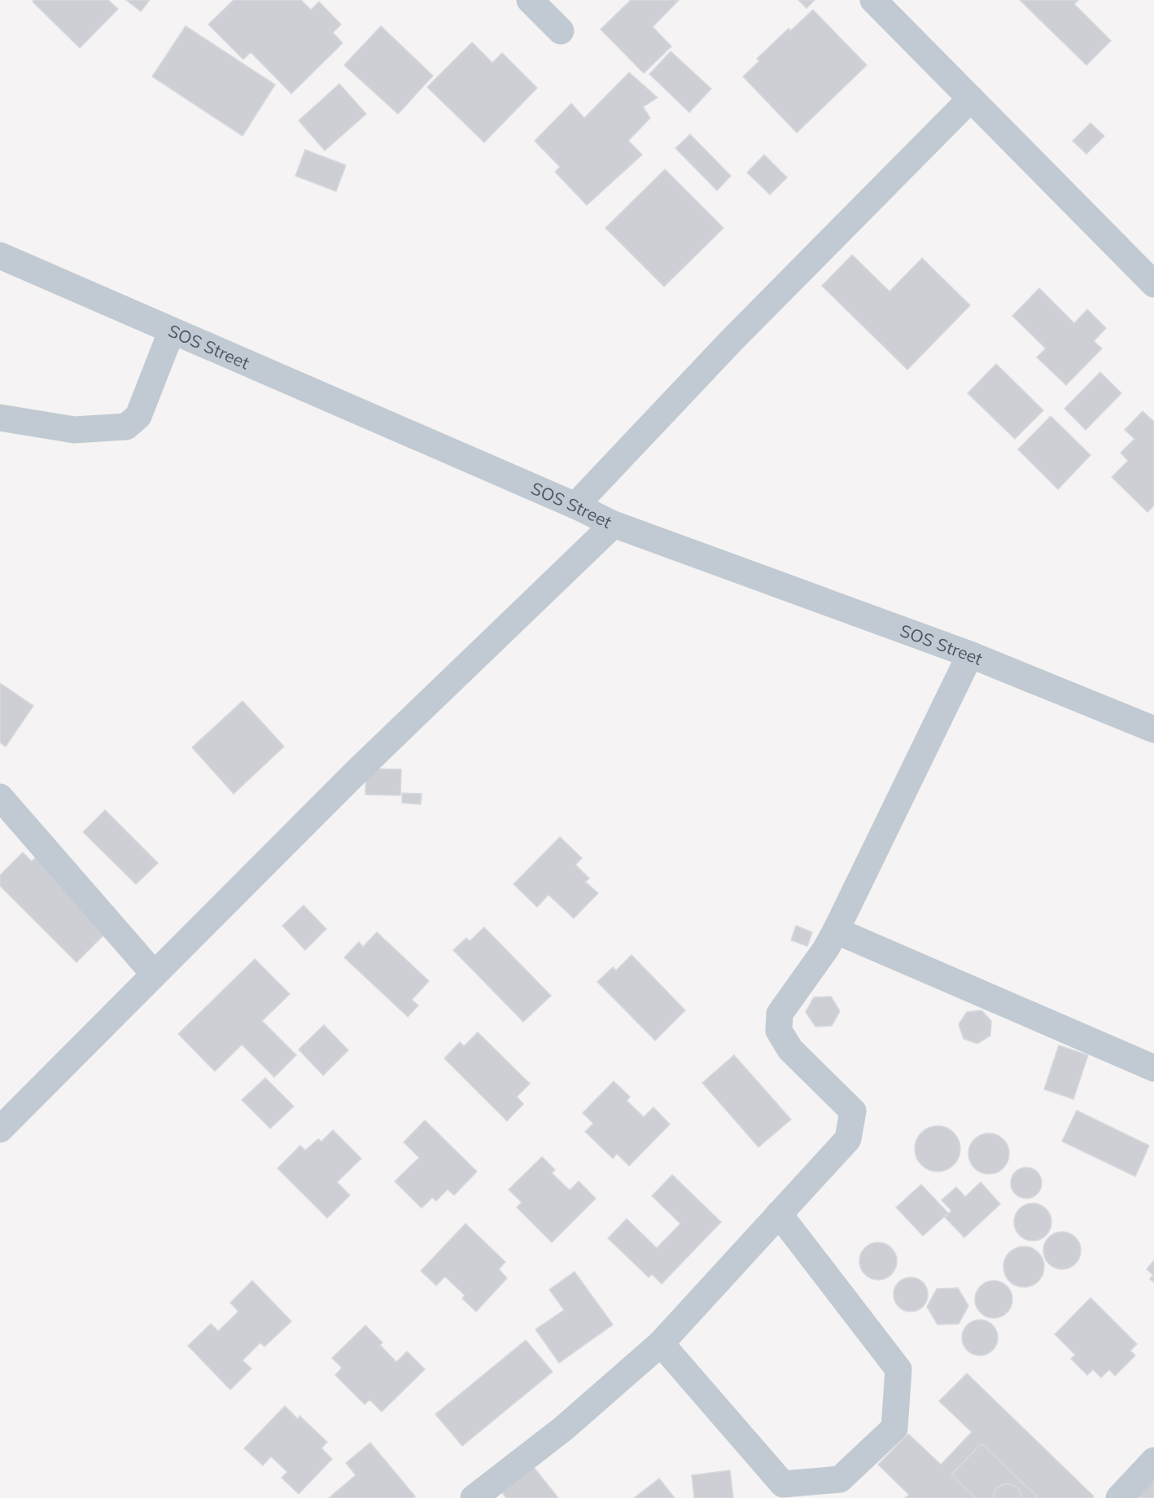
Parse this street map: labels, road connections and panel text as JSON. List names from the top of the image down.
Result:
{
  "streets": {
    "street": ["SOS Street"]
  }
}
